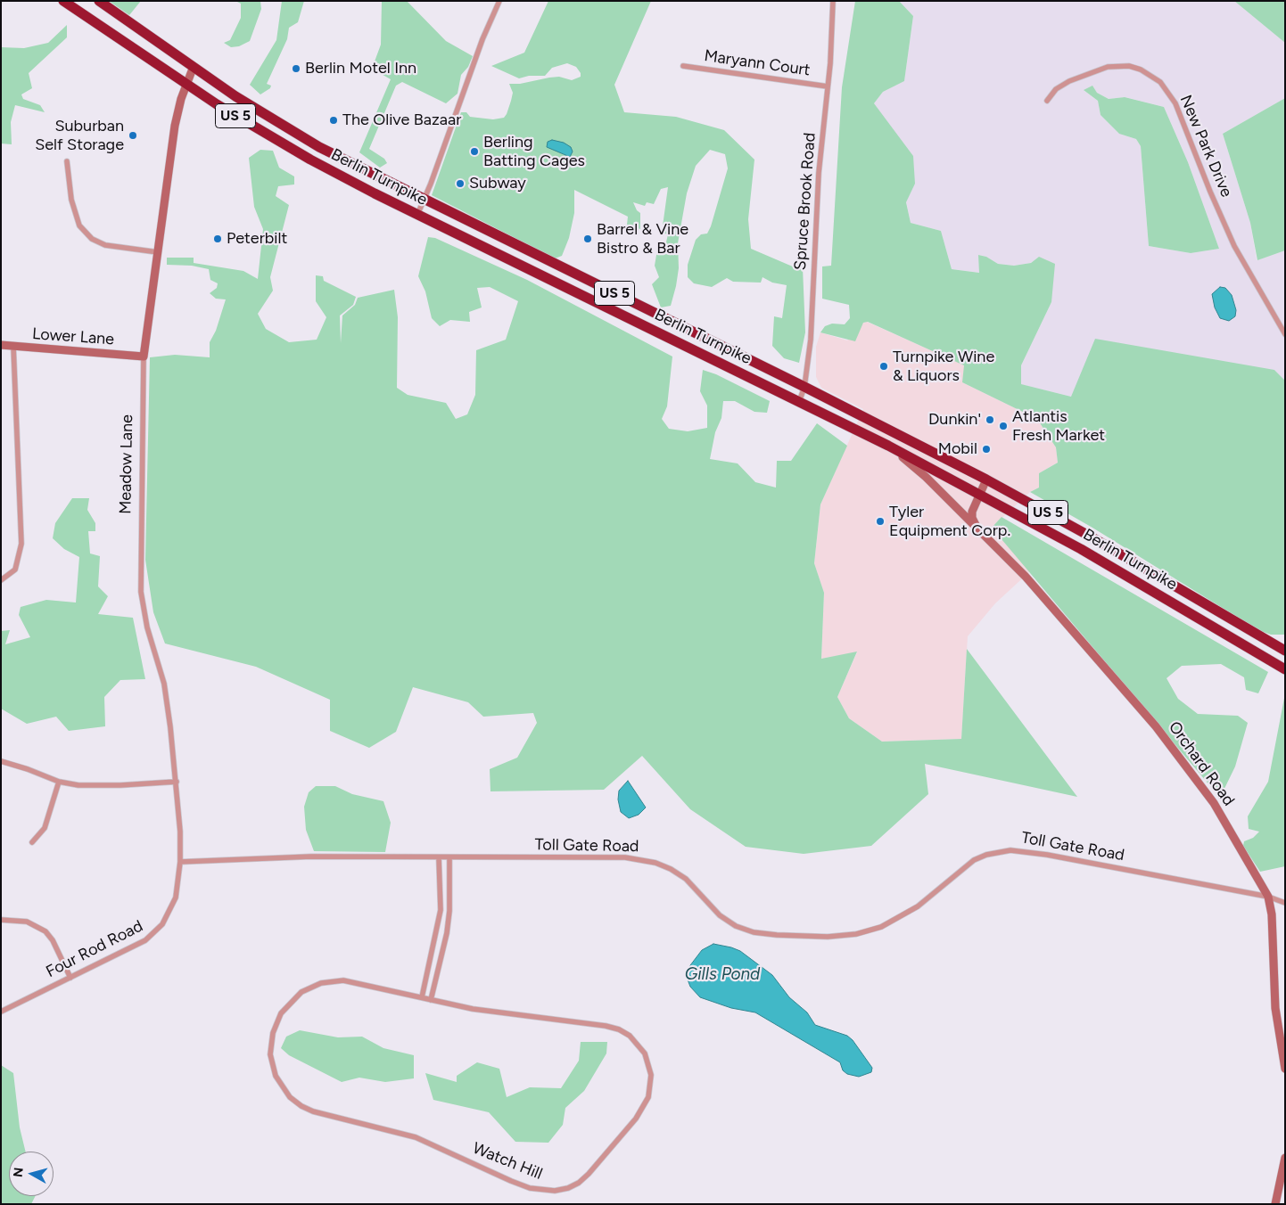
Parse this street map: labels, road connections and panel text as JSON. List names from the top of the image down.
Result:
{
  "streets": {
    "highway": ["US 5", "Berlin Turnpike"],
    "street": [
      "Maryann Court",
      "New Park Drive",
      "Spruce Brook Road",
      "Lower Lane",
      "Meadow Lane",
      "Orchard Road",
      "Toll Gate Road",
      "Four Rod Road",
      "Watch Hill"
    ]
  },
  "crossings": [
    ["Maryann Court", "Spruce Brook Road"],
    ["Berlin Turnpike", "Spruce Brook Road"],
    ["Berlin Turnpike", "Meadow Lane"],
    ["Berlin Turnpike", "Orchard Road"],
    ["Lower Lane", "Meadow Lane"],
    ["Meadow Lane", "Toll Gate Road"],
    ["Meadow Lane", "Four Rod Road"],
    ["Orchard Road", "Toll Gate Road"],
    ["Toll Gate Road", "Four Rod Road"]
  ],
  "water": ["Gills Pond"],
  "places": [
    "Berlin Motel Inn",
    "The Olive Bazaar",
    "Suburban Self Storage",
    "Berling Batting Cages",
    "Subway",
    "Peterbilt",
    "Barrel & Vine Bistro & Bar",
    "Turnpike Wine & Liquors",
    "Dunkin'",
    "Atlantis Fresh Market",
    "Mobil",
    "Tyler Equipment Corp."
  ],
  "north": "left"
}
